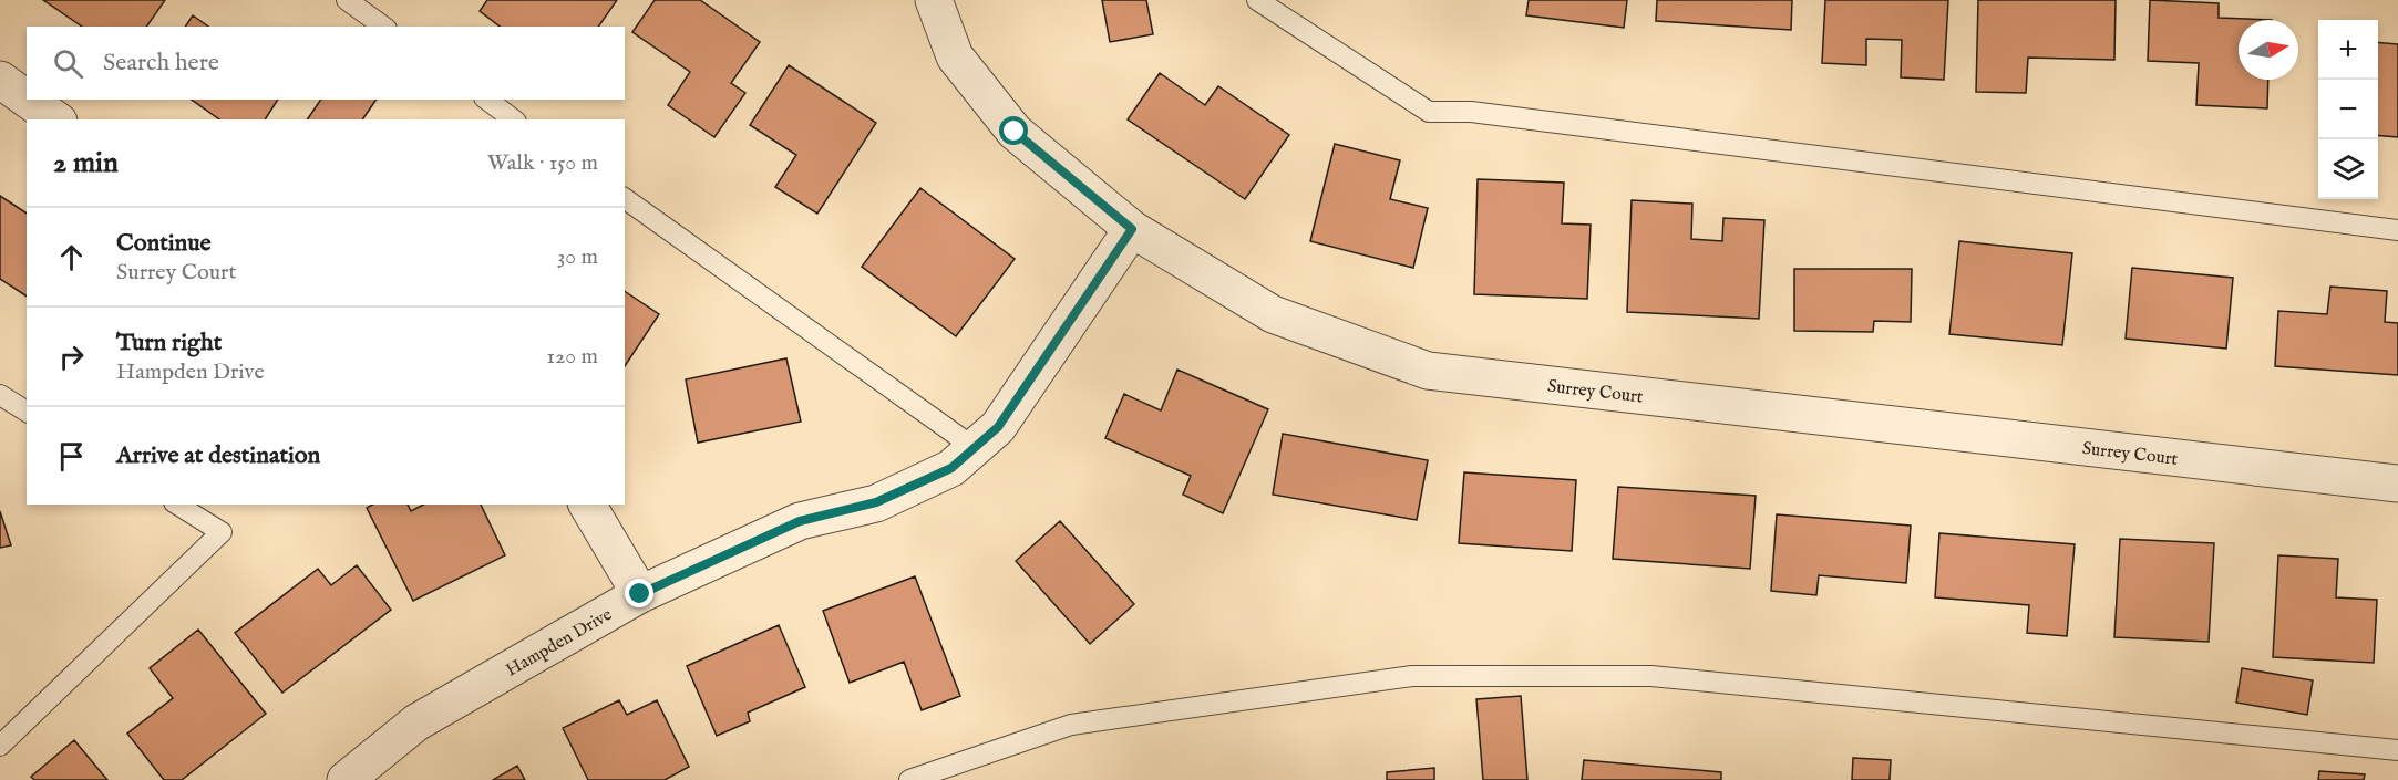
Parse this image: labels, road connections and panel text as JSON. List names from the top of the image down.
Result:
{
  "streets": {
    "street": ["Surrey Court", "Hampden Drive"]
  },
  "crossings": [
    ["Surrey Court", "Hampden Drive"]
  ],
  "north": "right",
  "page": {
    "map_buttons": ["+", "−"],
    "search": "Search here",
    "heading": ["2 min", "Walk · 150 m"],
    "list": [
      ["Continue", "Surrey Court", "30 m"],
      ["Turn right", "Hampden Drive", "120 m"],
      "Arrive at destination"
    ]
  }
}
